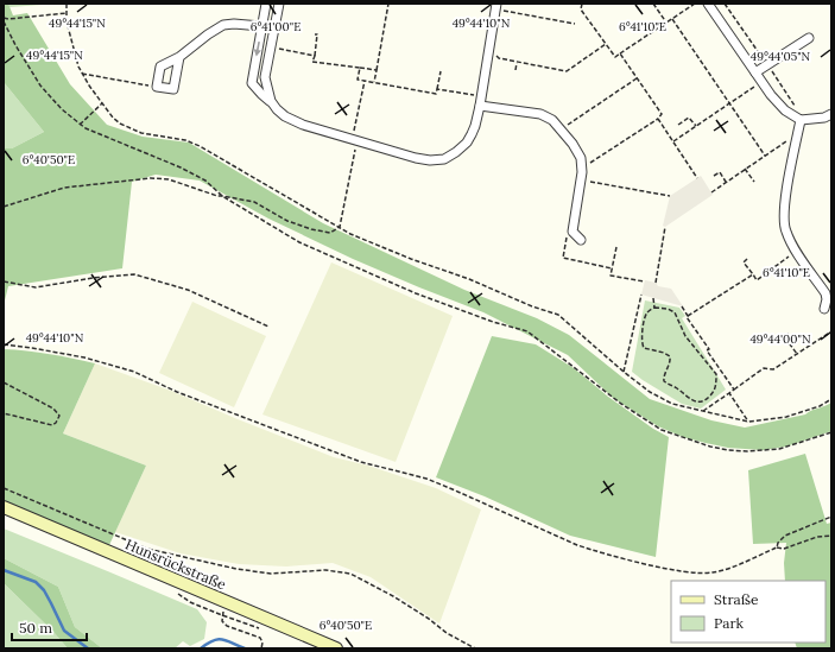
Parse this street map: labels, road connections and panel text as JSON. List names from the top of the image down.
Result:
{
  "streets": {
    "main road": ["Hunsrückstraße"]
  },
  "legend": ["Straße", "Park"],
  "scale_bar": "50 m",
  "coordinates": [
    "49°44'15\"N",
    "49°44'10\"N",
    "6°41'00\"E",
    "6°41'10\"E",
    "49°44'05\"N",
    "6°40'50\"E",
    "49°44'00\"N"
  ]
}
